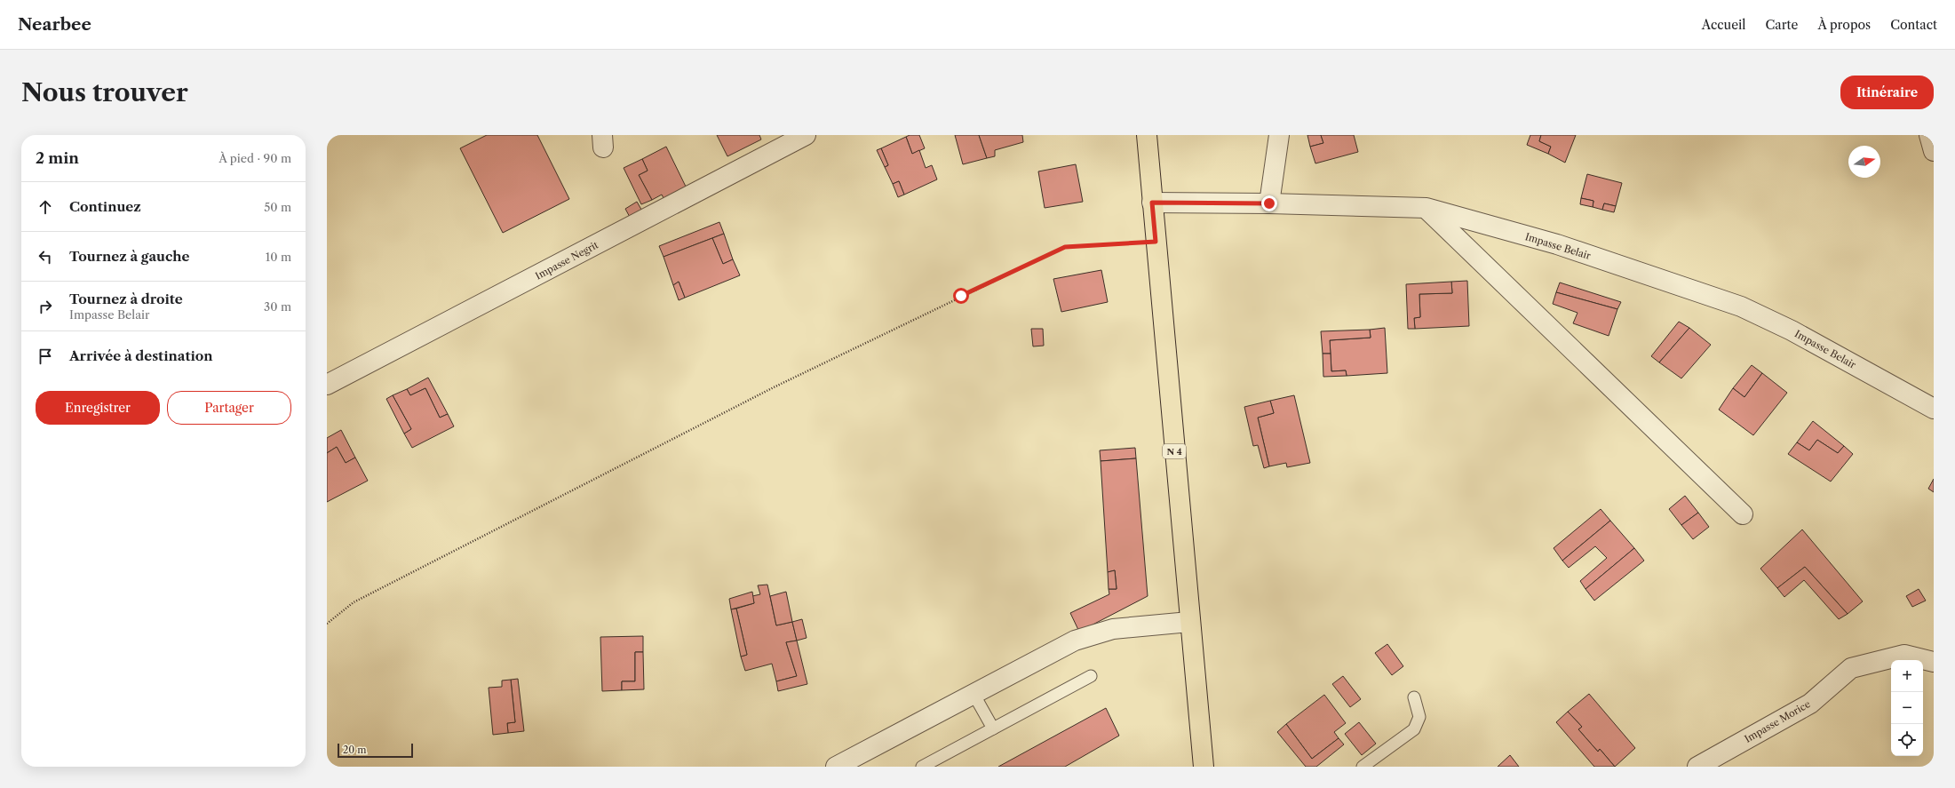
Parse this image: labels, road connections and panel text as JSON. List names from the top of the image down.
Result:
{
  "streets": {
    "main road": ["N 4"],
    "street": ["Impasse Belair", "Impasse Negrit", "Impasse Morice"]
  },
  "crossings": [
    ["Impasse Belair", "N 4"]
  ],
  "scale_bar": "20 m",
  "north": "right",
  "page": {
    "header": "Nearbee",
    "nav": [
      "Accueil",
      "Carte",
      "À propos",
      "Contact"
    ],
    "buttons": [
      "Itinéraire",
      ["Enregistrer", "Partager"]
    ],
    "title": "Nous trouver",
    "heading": ["2 min", "À pied · 90 m"],
    "list": [
      ["Continuez", "50 m"],
      ["Tournez à gauche", "10 m"],
      ["Tournez à droite", "Impasse Belair", "30 m"],
      "Arrivée à destination"
    ],
    "map_buttons": ["+", "−"],
    "scale": "20 m"
  }
}
